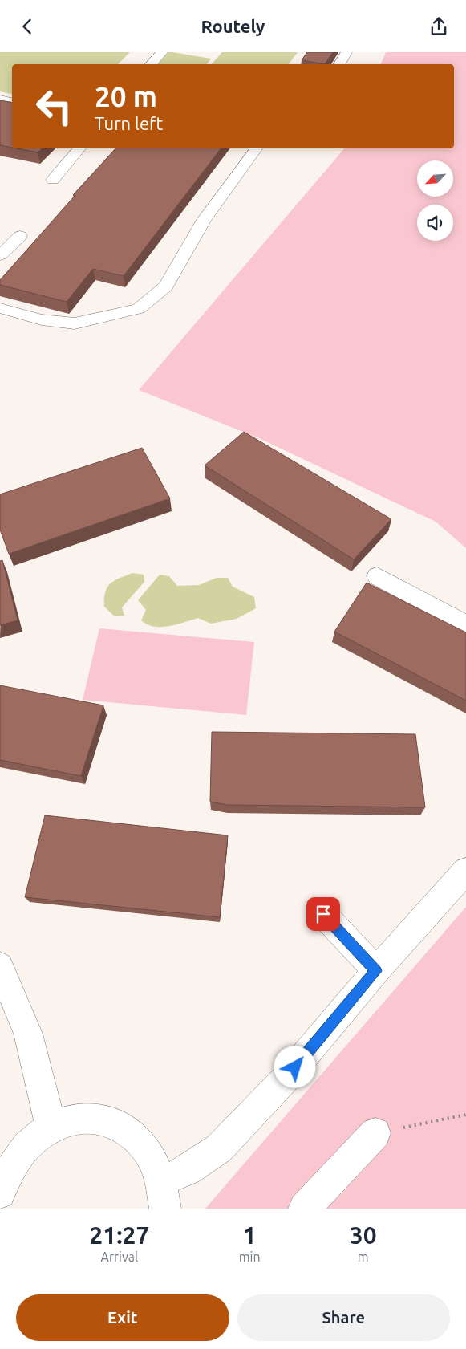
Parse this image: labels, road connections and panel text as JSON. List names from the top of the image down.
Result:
{
  "north": "bottom left",
  "page": {
    "header": "Routely",
    "turn": ["20 m", "Turn left"],
    "eta": [
      "21:27",
      "Arrival",
      "1",
      "min",
      "30",
      "m"
    ],
    "buttons": ["Exit", "Share"]
  }
}
